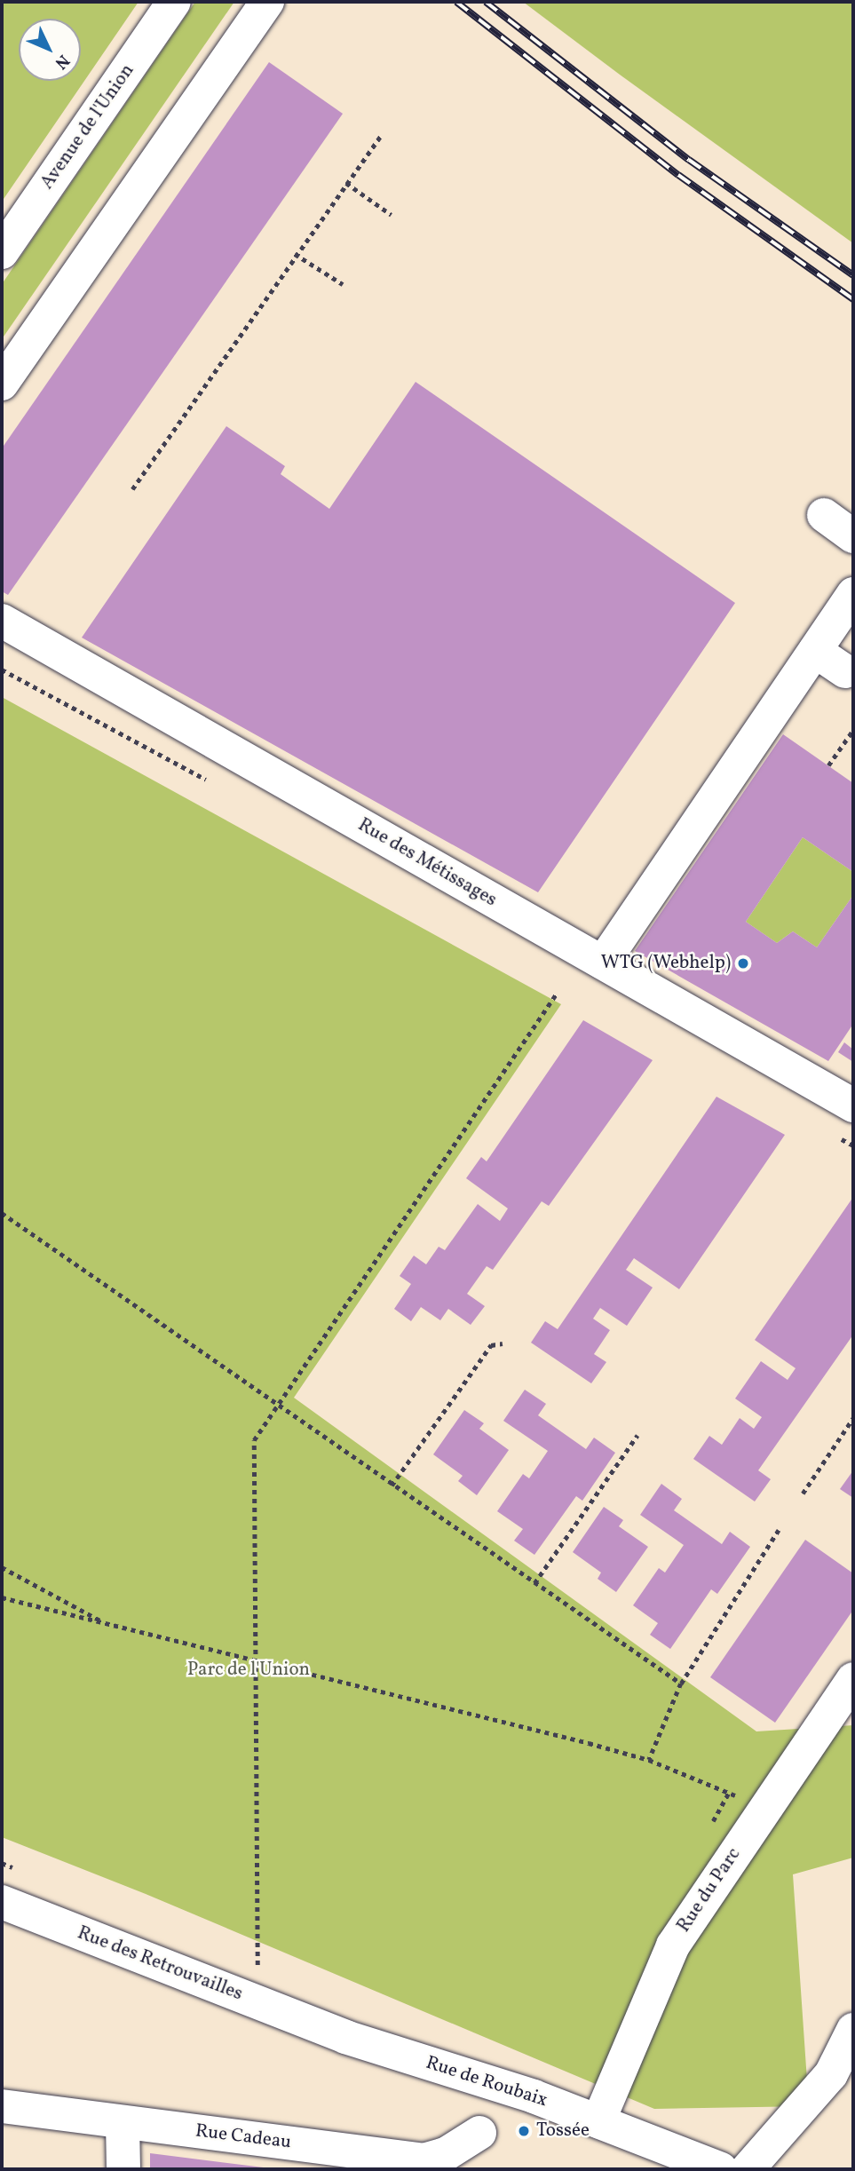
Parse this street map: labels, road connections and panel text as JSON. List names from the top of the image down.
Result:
{
  "streets": {
    "street": [
      "Avenue de l'Union",
      "Rue des Métissages",
      "Rue du Parc",
      "Rue des Retrouvailles",
      "Rue de Roubaix",
      "Rue Cadeau"
    ]
  },
  "crossings": [
    ["Rue du Parc", "Rue de Roubaix"],
    ["Rue des Retrouvailles", "Rue de Roubaix"]
  ],
  "parks": ["Parc de l'Union"],
  "places": ["WTG (Webhelp)", "Tossée"],
  "north": "bottom right"
}
